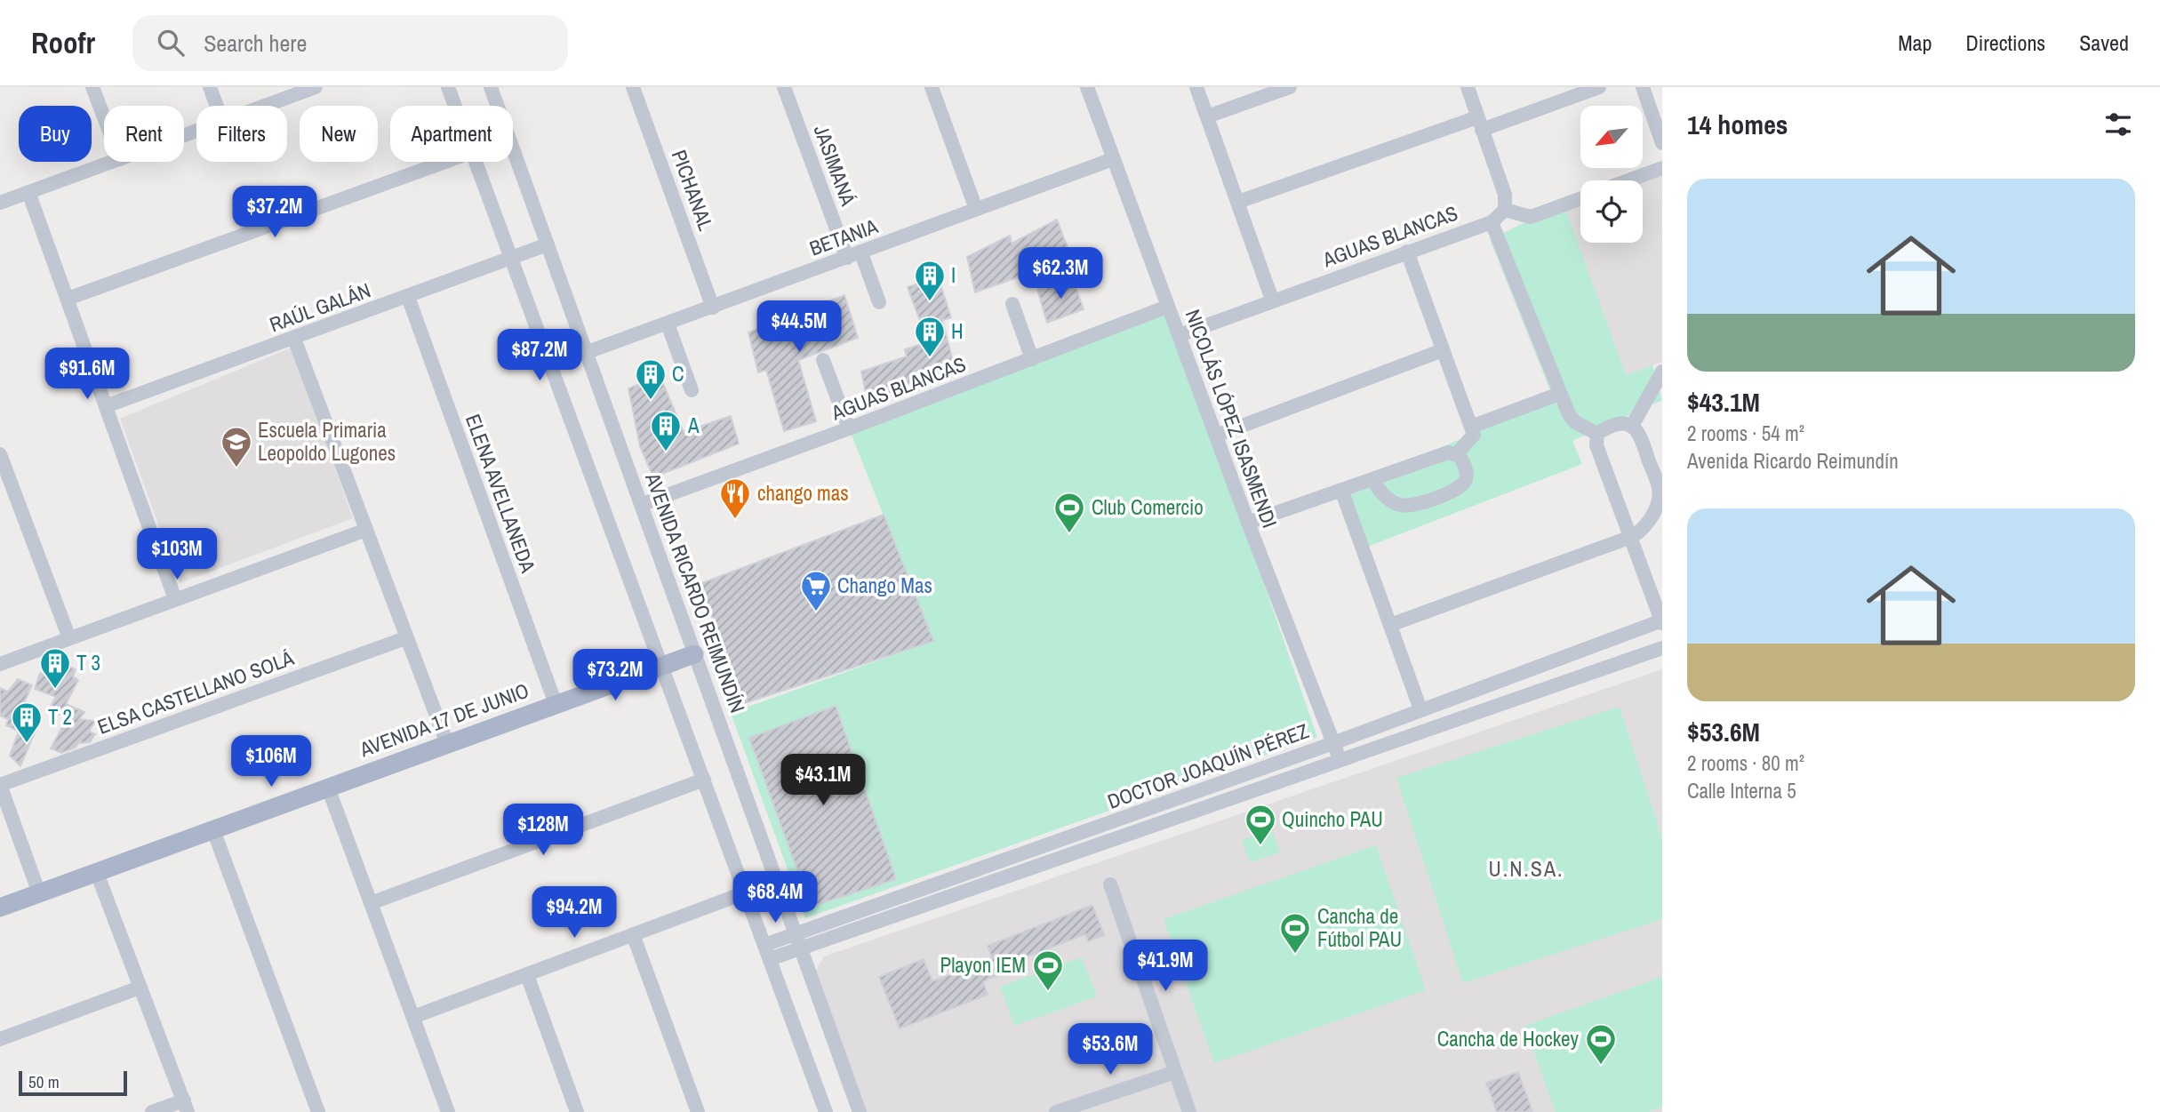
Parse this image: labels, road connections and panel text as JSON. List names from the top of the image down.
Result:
{
  "streets": {
    "main road": ["AVENIDA 17 DE JUNIO"],
    "street": [
      "JASIMANÁ",
      "PICHANAL",
      "AGUAS BLANCAS",
      "BETANIA",
      "RAÚL GALÁN",
      "NICOLÁS LÓPEZ ISASMENDI",
      "ELENA AVELLANEDA",
      "AVENIDA RICARDO REIMUNDÍN",
      "ELSA CASTELLANO SOLÁ",
      "DOCTOR JOAQUÍN PÉREZ"
    ]
  },
  "crossings": [
    ["JASIMANÁ", "BETANIA"],
    ["PICHANAL", "BETANIA"],
    ["AGUAS BLANCAS", "NICOLÁS LÓPEZ ISASMENDI"],
    ["AGUAS BLANCAS", "AVENIDA RICARDO REIMUNDÍN"],
    ["BETANIA", "NICOLÁS LÓPEZ ISASMENDI"],
    ["BETANIA", "AVENIDA RICARDO REIMUNDÍN"],
    ["RAÚL GALÁN", "ELENA AVELLANEDA"],
    ["RAÚL GALÁN", "AVENIDA RICARDO REIMUNDÍN"],
    ["NICOLÁS LÓPEZ ISASMENDI", "DOCTOR JOAQUÍN PÉREZ"],
    ["ELENA AVELLANEDA", "AVENIDA 17 DE JUNIO"],
    ["AVENIDA RICARDO REIMUNDÍN", "AVENIDA 17 DE JUNIO"],
    ["AVENIDA RICARDO REIMUNDÍN", "DOCTOR JOAQUÍN PÉREZ"]
  ],
  "districts": ["U.N.SA."],
  "places": {
    "building": [
      "I",
      "H",
      "C",
      "A",
      "T 3",
      "T 2"
    ],
    "school or university": ["Escuela Primaria Leopoldo Lugones"],
    "restaurant": ["chango mas"],
    "sports": [
      "Club Comercio",
      "Quincho PAU",
      "Cancha de Fútbol PAU",
      "Playon IEM",
      "Cancha de Hockey"
    ],
    "supermarket": ["Chango Mas"]
  },
  "scale_bar": "50 m",
  "north": "bottom left",
  "page": {
    "header": "Roofr",
    "search": "Search here",
    "nav": ["Map", "Directions", "Saved"],
    "heading": "14 homes",
    "chip": [
      "Buy",
      "Rent",
      "Filters",
      "New",
      "Apartment"
    ],
    "list": [
      {
        "name": "$43.1M",
        "note": "2 rooms · 54 m² · Avenida Ricardo Reimundín"
      },
      {
        "name": "$53.6M",
        "note": "2 rooms · 80 m² · Calle Interna 5"
      }
    ],
    "price": [
      "$37.2M",
      "$62.3M",
      "$44.5M",
      "$87.2M",
      "$91.6M",
      "$103M",
      "$73.2M",
      "$106M",
      "$43.1M",
      "$128M",
      "$68.4M",
      "$94.2M",
      "$41.9M",
      "$53.6M"
    ],
    "scale": "50 m"
  }
}
